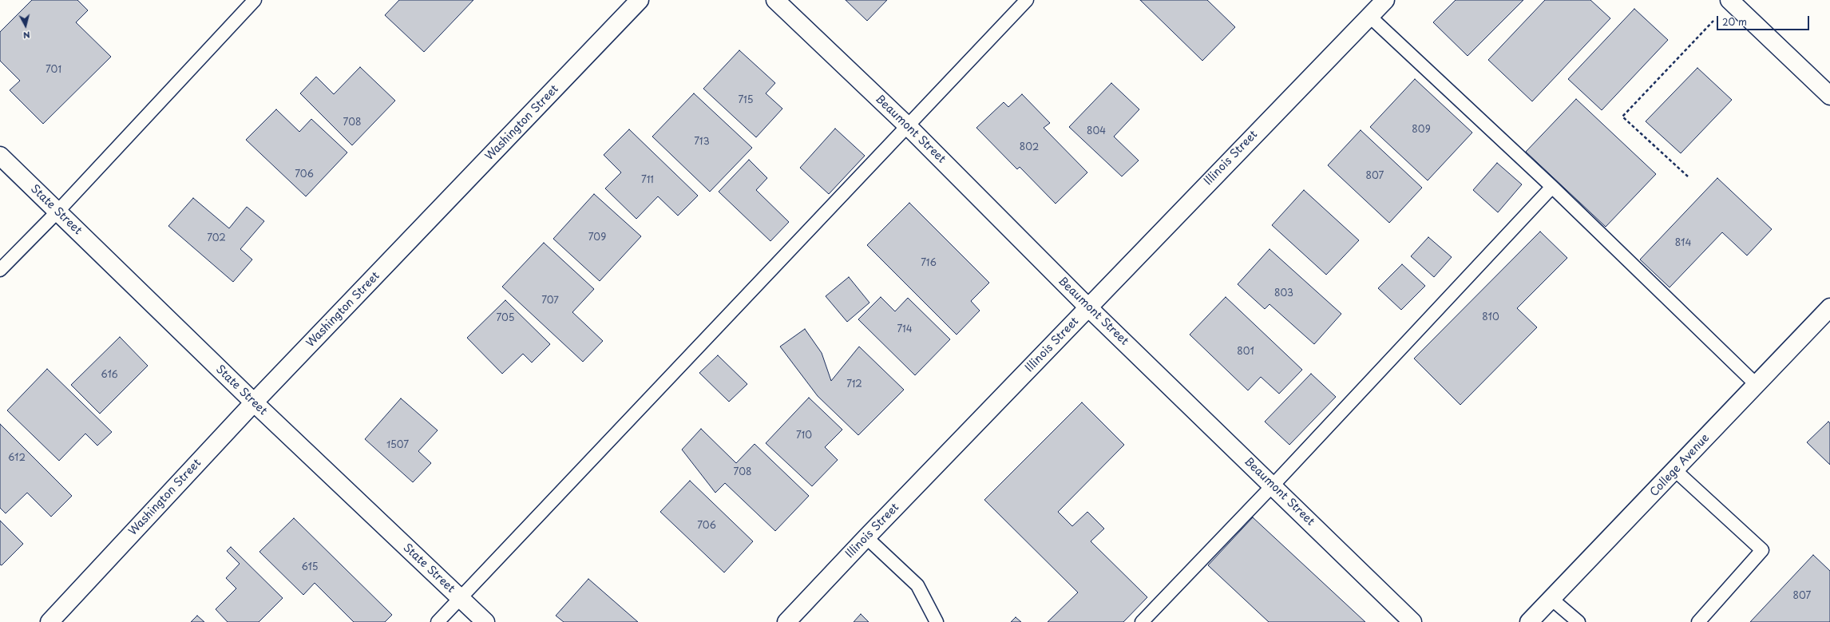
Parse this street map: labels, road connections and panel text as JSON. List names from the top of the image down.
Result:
{
  "streets": {
    "street": [
      "Washington Street",
      "Beaumont Street",
      "Illinois Street",
      "State Street",
      "College Avenue"
    ]
  },
  "crossings": [
    ["Washington Street", "State Street"],
    ["Beaumont Street", "Illinois Street"]
  ],
  "house_numbers": [
    "701",
    "715",
    "708",
    "809",
    "804",
    "713",
    "802",
    "706",
    "807",
    "711",
    "709",
    "702",
    "814",
    "716",
    "803",
    "707",
    "810",
    "705",
    "714",
    "801",
    "616",
    "712",
    "710",
    "1507",
    "612",
    "708",
    "706",
    "615",
    "807"
  ],
  "scale_bar": "20 m",
  "north": "bottom"
}
